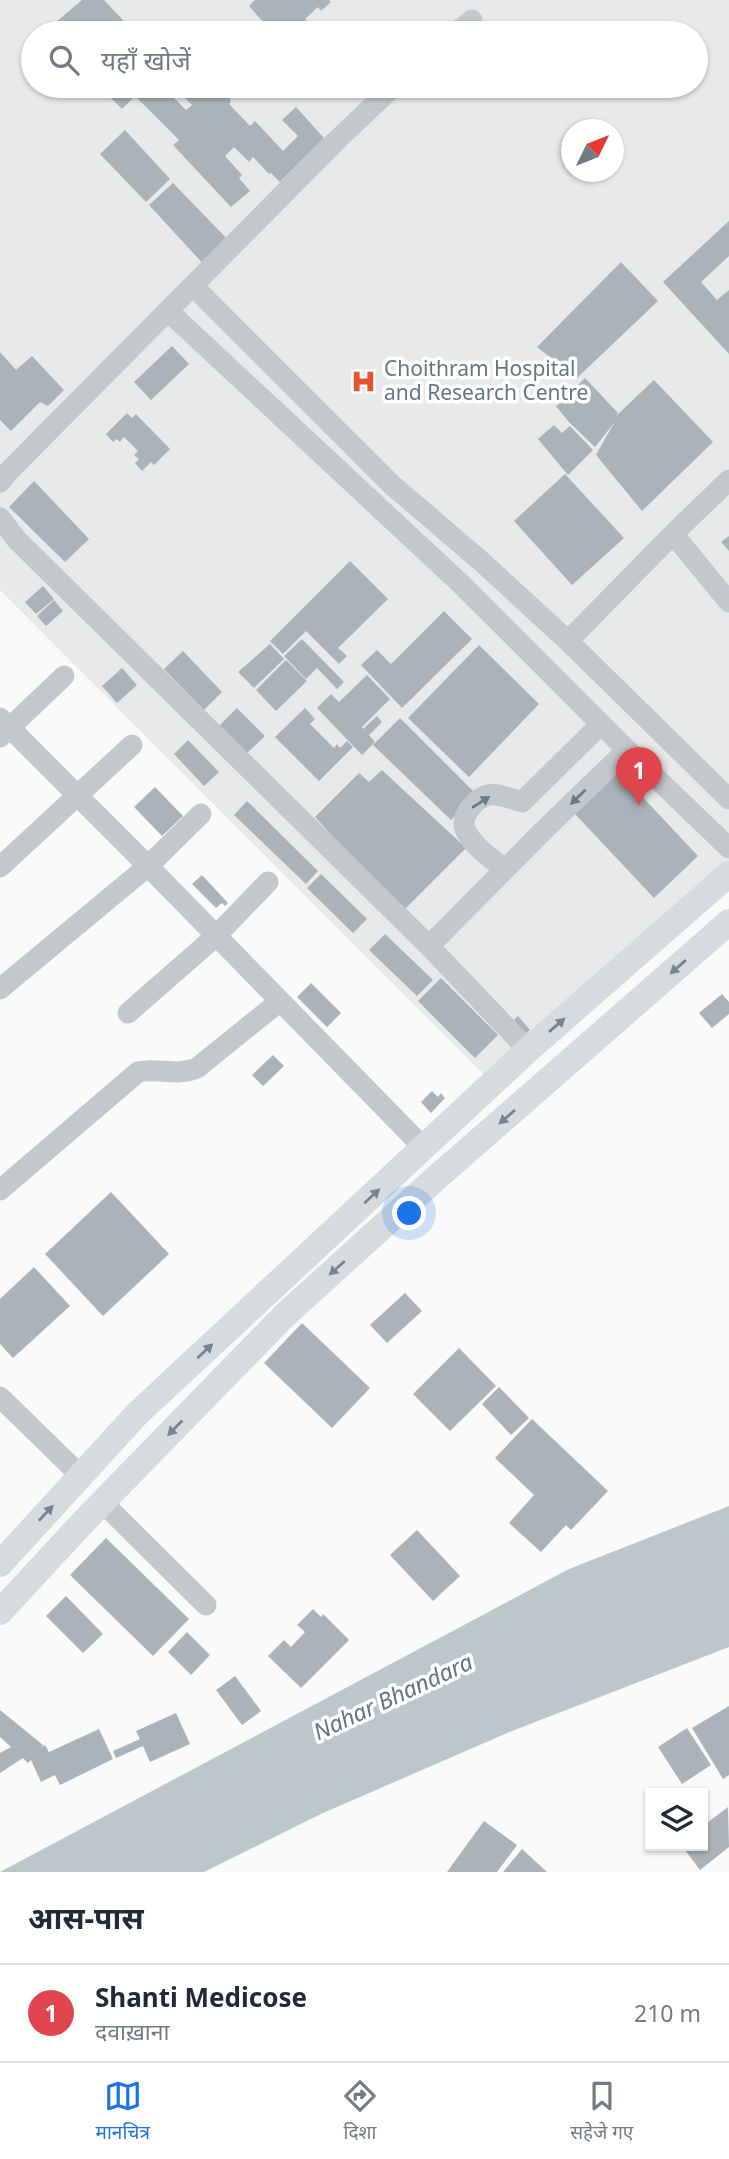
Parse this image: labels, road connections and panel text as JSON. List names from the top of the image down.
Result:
{
  "water": ["Nahar Bhandara"],
  "places": {
    "hospital": ["Choithram Hospital and Research Centre"]
  },
  "north": "top right",
  "page": {
    "search": "यहाँ खोजें",
    "pins": "1",
    "heading": "आस-पास",
    "list": [
      {
        "mark": "1",
        "name": "Shanti Medicose",
        "note": "दवाख़ाना",
        "value": "210 m"
      }
    ],
    "nav": ["मानचित्र", "दिशा", "सहेजे गए"]
  }
}
